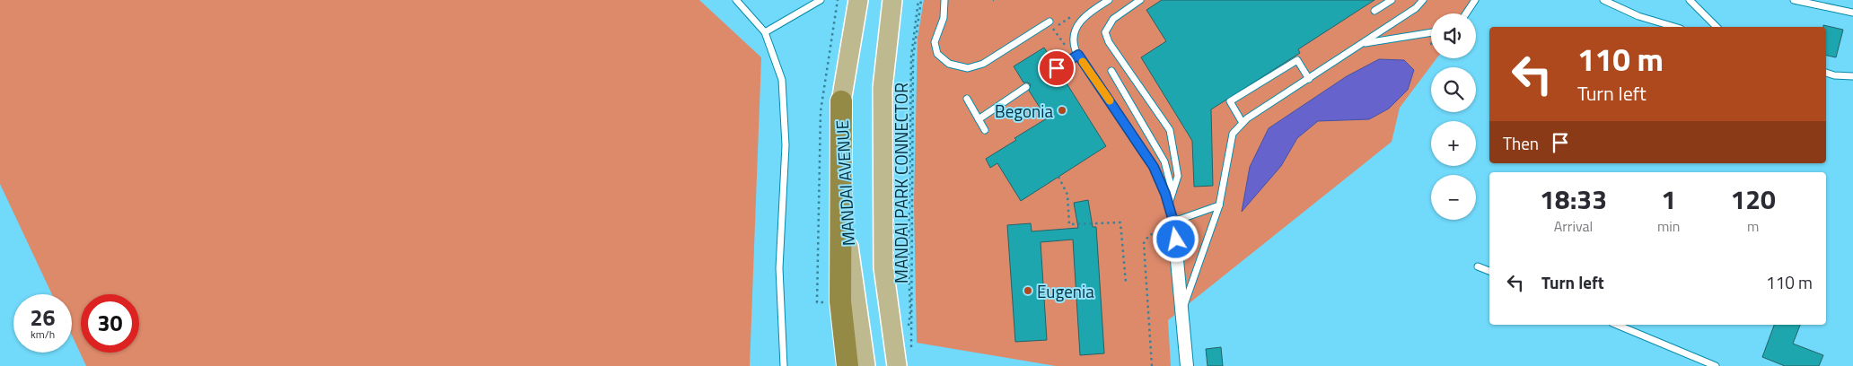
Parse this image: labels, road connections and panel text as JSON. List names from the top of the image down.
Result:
{
  "streets": {
    "main road": ["MANDAI AVENUE"],
    "path": ["MANDAI PARK CONNECTOR"]
  },
  "places": ["Begonia", "Eugenia"],
  "page": {
    "map_buttons": ["+", "−"],
    "turn": ["110 m", "Turn left"],
    "then": "Then",
    "eta": [
      "18:33",
      "Arrival",
      "1",
      "min",
      "120",
      "m"
    ],
    "list": [
      {
        "name": "Turn left",
        "value": "110 m"
      }
    ],
    "speed": "26 km/h",
    "limit": "30"
  }
}
